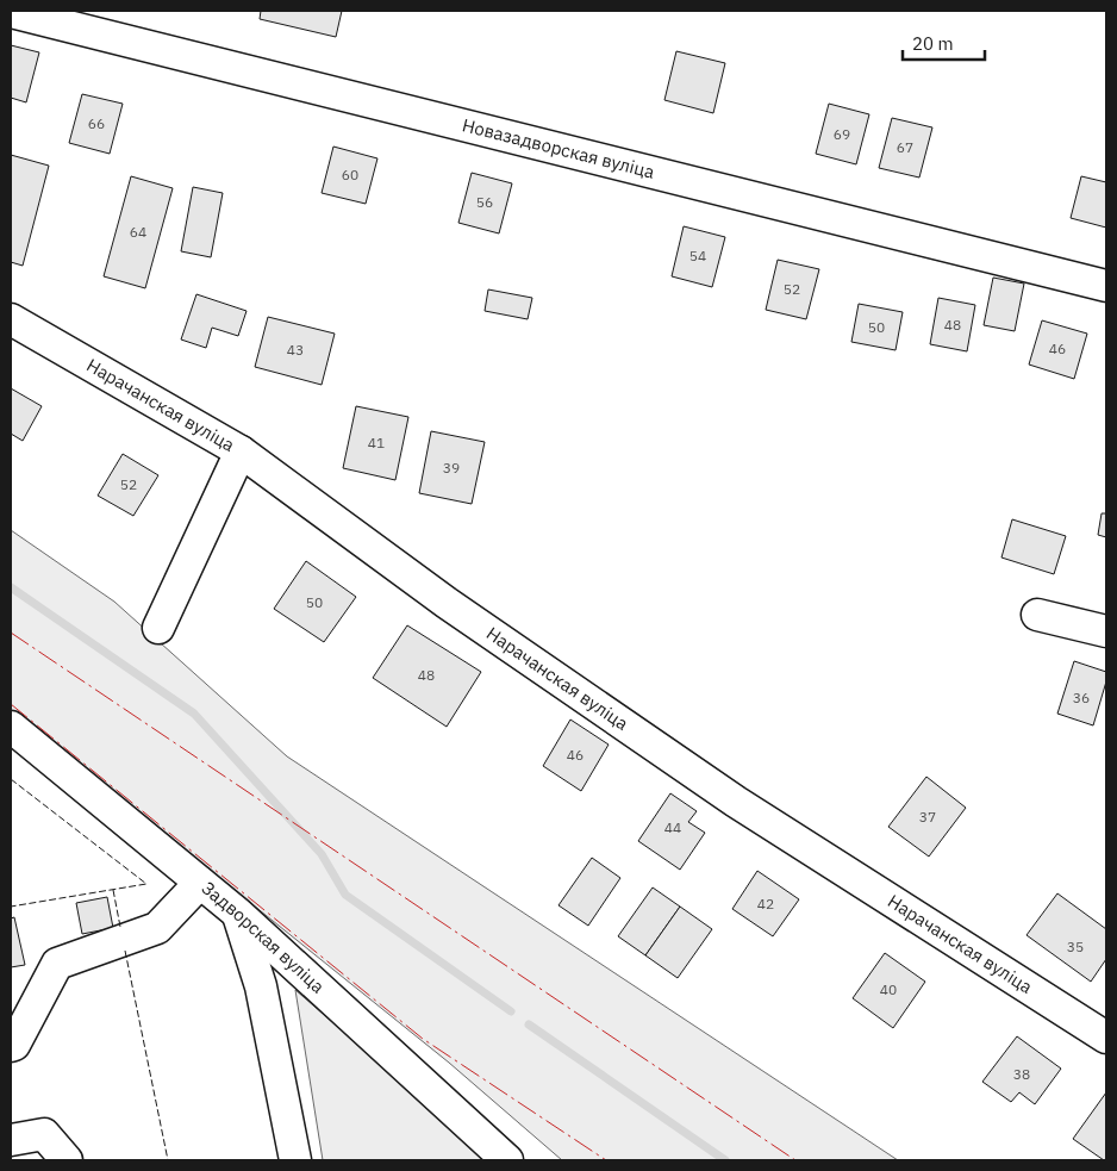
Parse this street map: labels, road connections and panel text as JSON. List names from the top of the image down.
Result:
{
  "streets": {
    "street": ["Новазадворская вуліца", "Нарачанская вуліца", "Задворская вуліца"]
  },
  "house_numbers": [
    "66",
    "69",
    "67",
    "60",
    "56",
    "64",
    "54",
    "52",
    "48",
    "50",
    "46",
    "43",
    "41",
    "39",
    "52",
    "50",
    "48",
    "36",
    "46",
    "37",
    "44",
    "42",
    "35",
    "40",
    "38"
  ],
  "scale_bar": "20 m"
}
